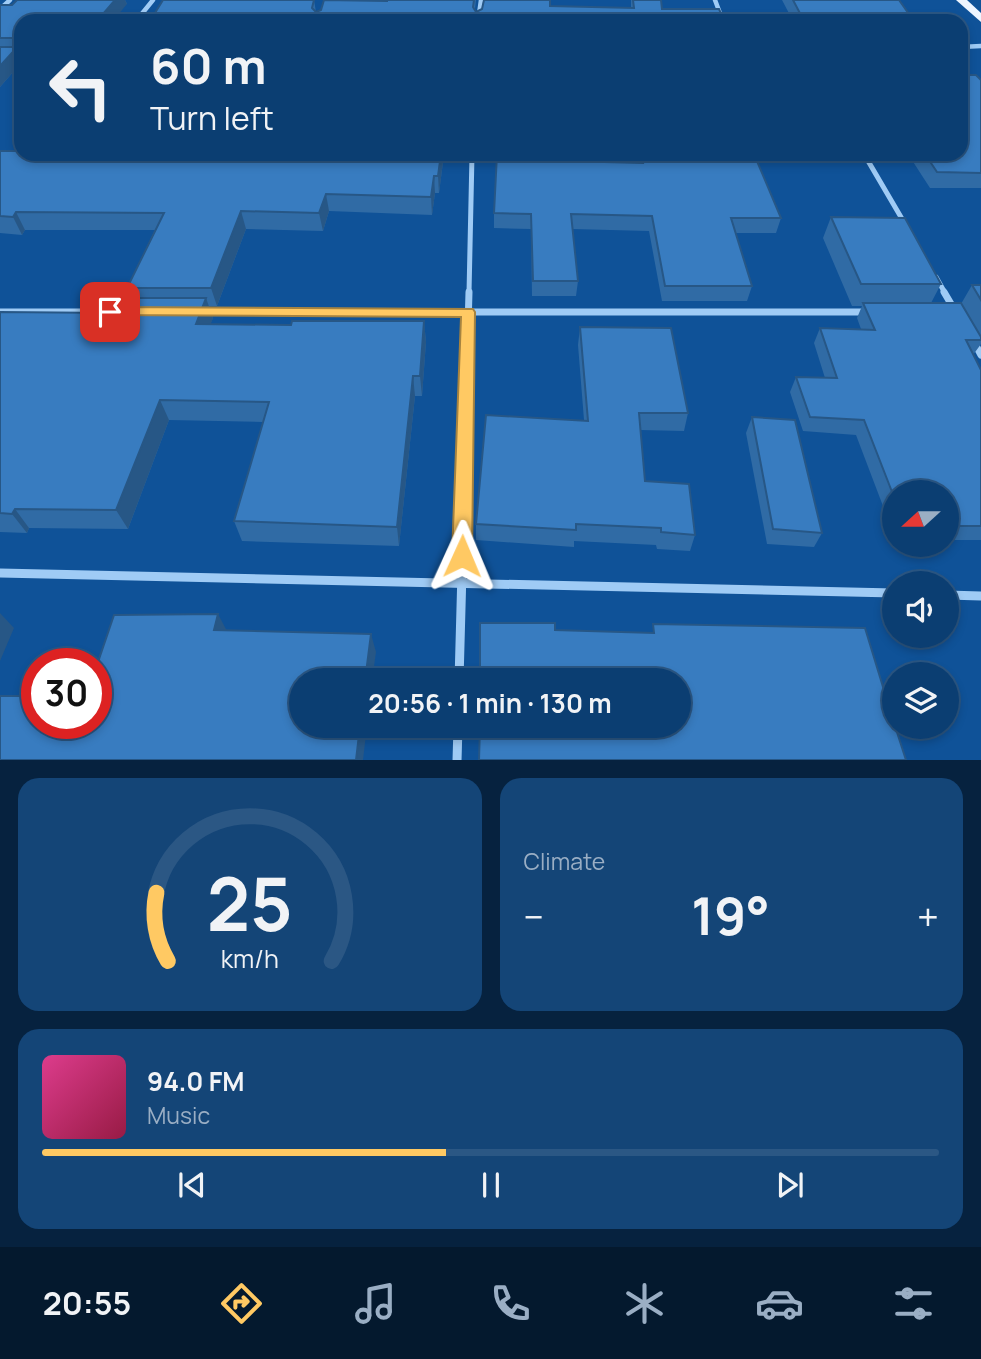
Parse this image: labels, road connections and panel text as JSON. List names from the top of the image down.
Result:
{
  "north": "left",
  "page": {
    "turn": ["60 m", "Turn left"],
    "limit": "30",
    "trip": "20:56 · 1 min · 130 m",
    "tile": "Climate",
    "heat": ["−", "19°", "+"],
    "song": ["94.0 FM", "Music"],
    "tabs": "20:55",
    "gauge": ["25", "km/h"]
  }
}
